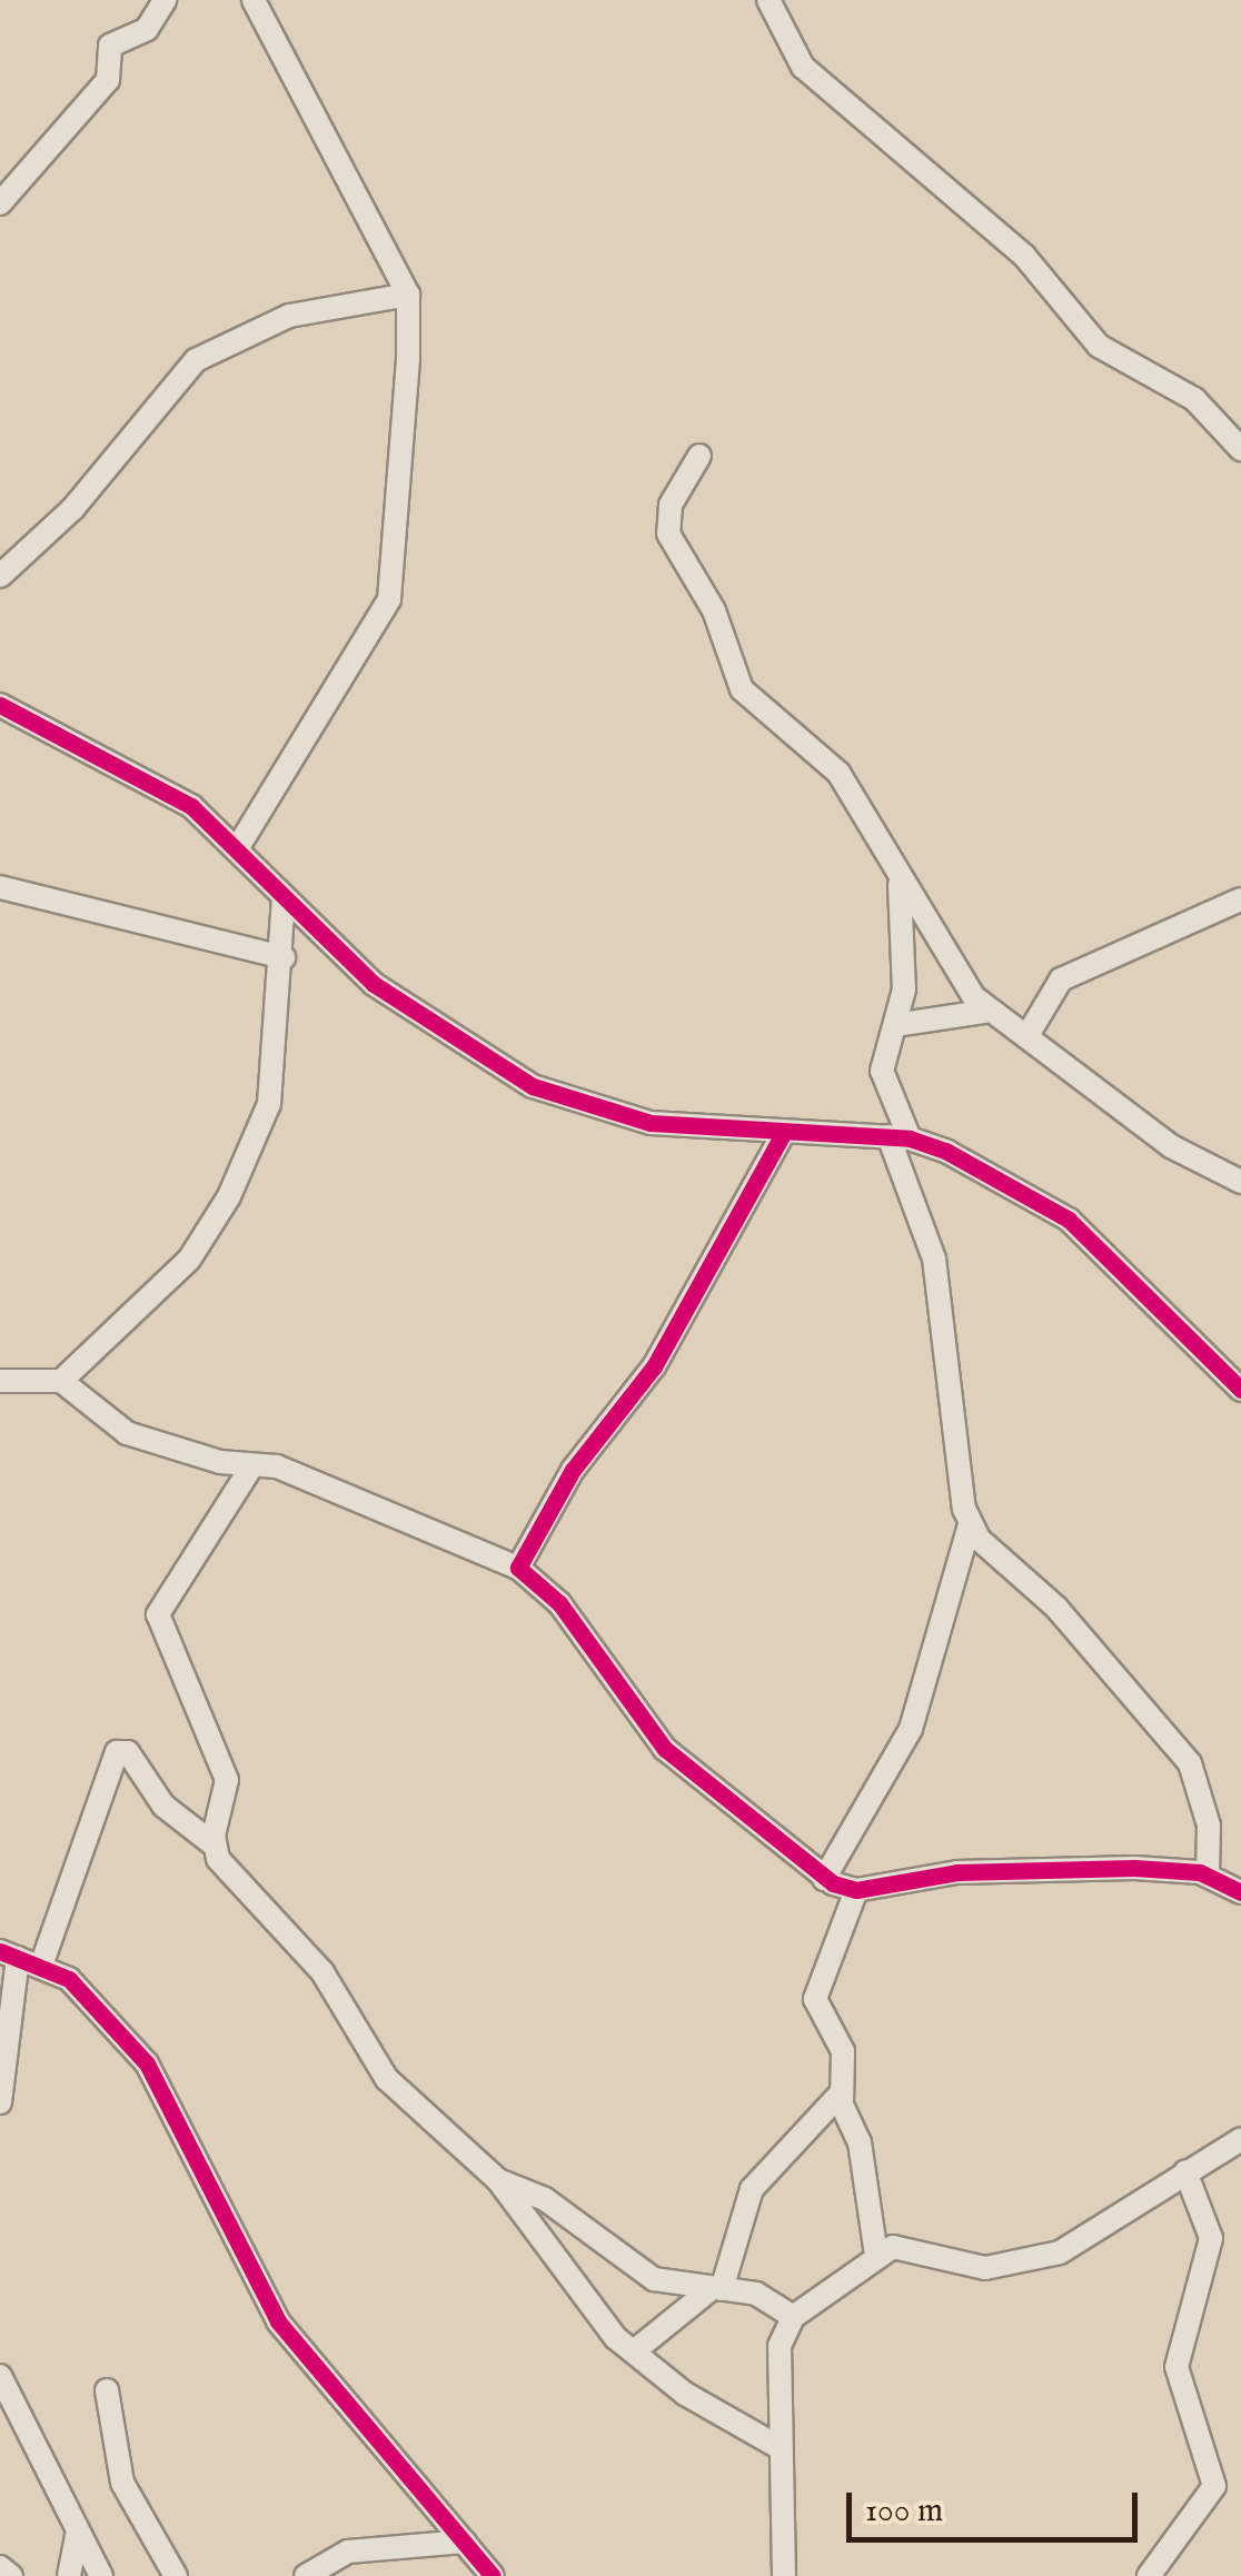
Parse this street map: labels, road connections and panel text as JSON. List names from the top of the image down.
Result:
{
  "scale_bar": "100 m"
}
